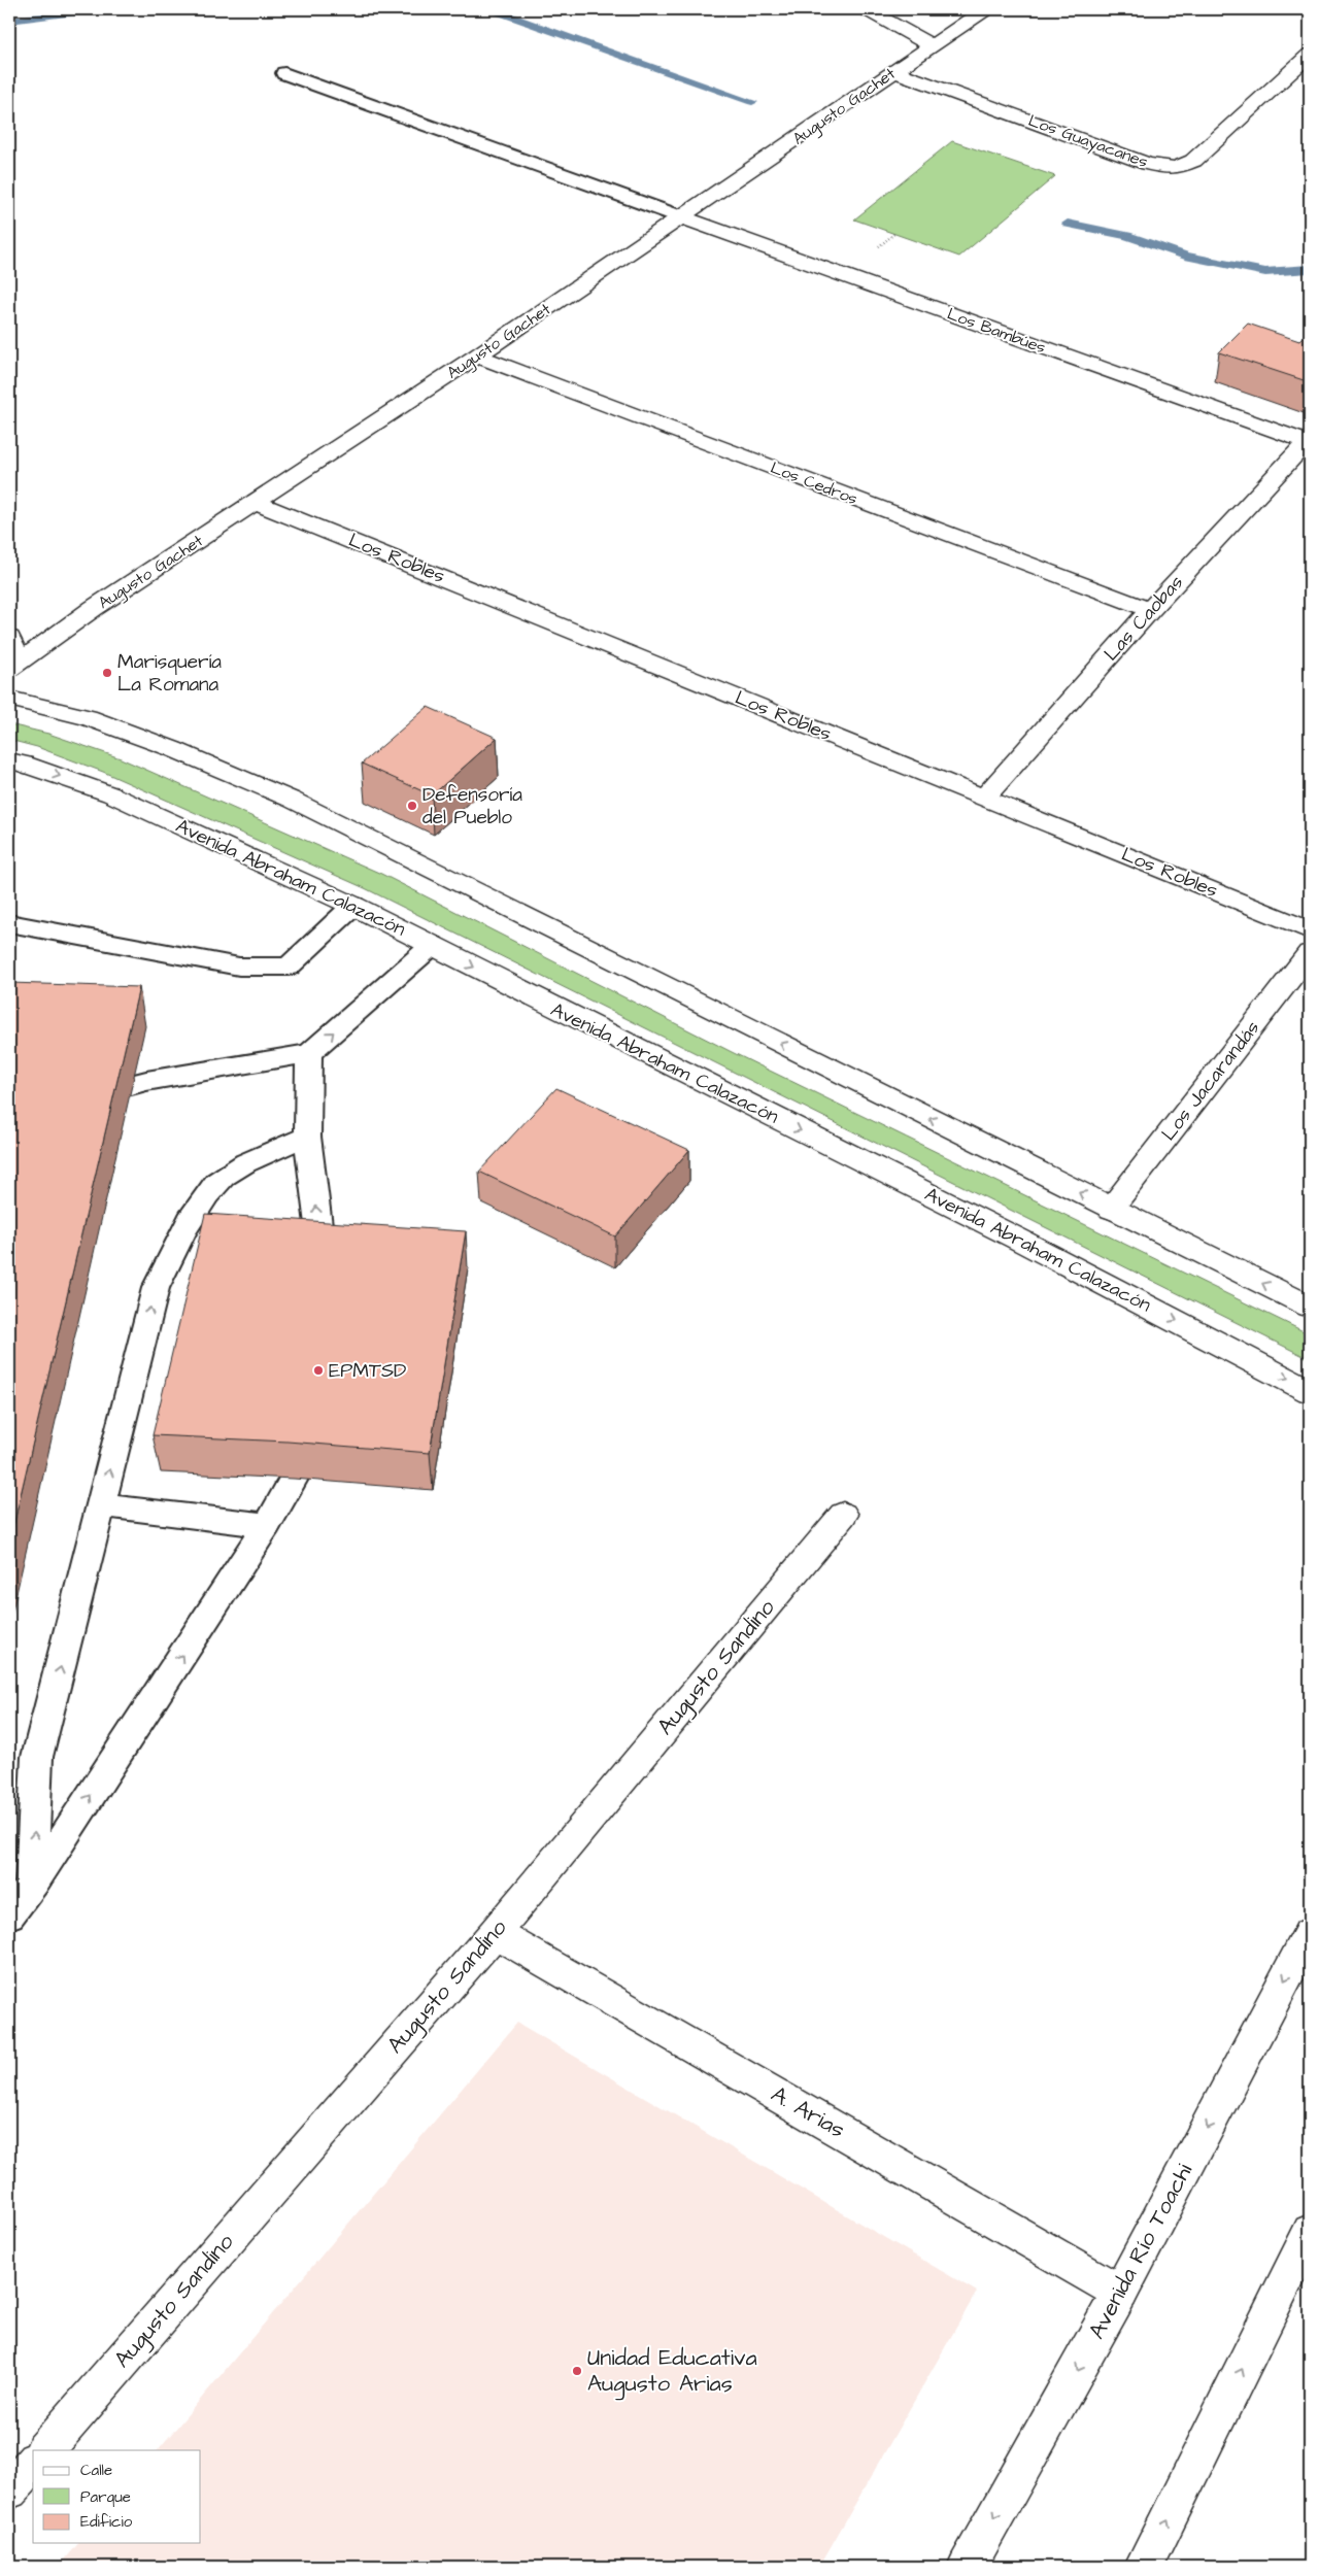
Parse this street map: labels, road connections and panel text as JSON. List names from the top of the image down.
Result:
{
  "streets": {
    "street": [
      "Augusto Gachet",
      "Los Guayacanes",
      "Los Bambúes",
      "Los Cedros",
      "Los Robles",
      "Las Caobas",
      "Avenida Abraham Calazacón",
      "Los Jacarandás",
      "Augusto Sandino",
      "A. Arias",
      "Avenida Río Toachi"
    ]
  },
  "crossings": [
    ["Augusto Gachet", "Los Guayacanes"],
    ["Augusto Gachet", "Los Bambúes"],
    ["Augusto Gachet", "Los Cedros"],
    ["Augusto Gachet", "Los Robles"],
    ["Los Bambúes", "Las Caobas"],
    ["Los Cedros", "Las Caobas"],
    ["Los Robles", "Las Caobas"],
    ["Augusto Sandino", "A. Arias"],
    ["A. Arias", "Avenida Río Toachi"]
  ],
  "places": [
    "Marisquería La Romana",
    "Defensoría del Pueblo",
    "EPMTSD",
    "Unidad Educativa Augusto Arias"
  ],
  "legend": ["Calle", "Parque", "Edificio"]
}
